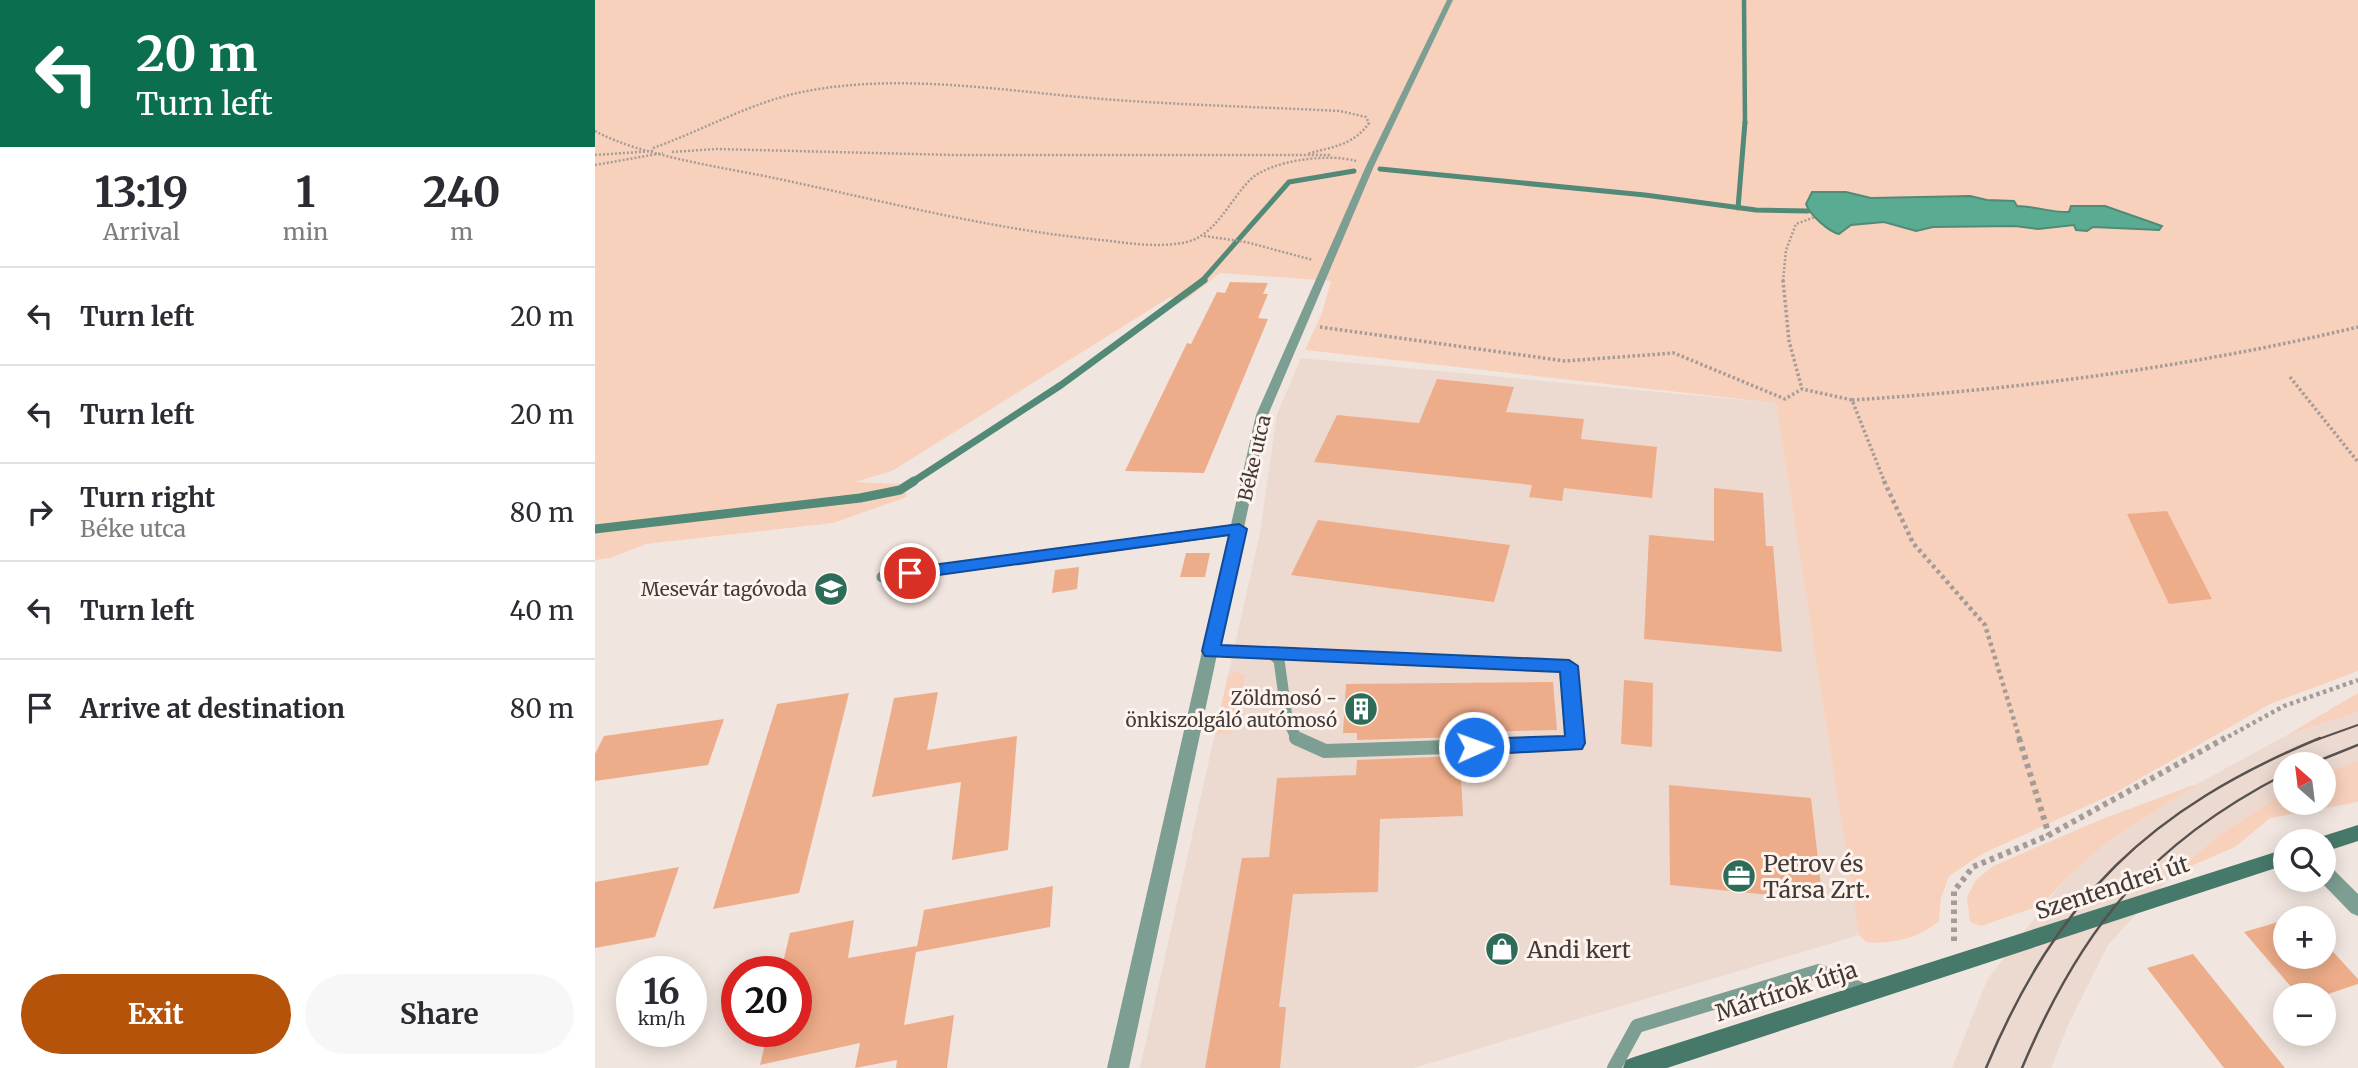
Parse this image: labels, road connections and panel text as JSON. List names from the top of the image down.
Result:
{
  "streets": {
    "main road": ["Szentendrei út", "Mártírok útja"],
    "street": ["Béke utca"]
  },
  "crossings": [
    ["Szentendrei út", "Mártírok útja"]
  ],
  "places": {
    "school or university": ["Mesevár tagóvoda"],
    "building": ["Zöldmosó - önkiszolgáló autómosó"],
    "office": ["Petrov és Társa Zrt."],
    "shop": ["Andi kert"]
  },
  "north": "top left",
  "page": {
    "turn": ["20 m", "Turn left"],
    "eta": [
      "13:19",
      "Arrival",
      "1",
      "min",
      "240",
      "m"
    ],
    "list": [
      {
        "name": "Turn left",
        "value": "20 m"
      },
      {
        "name": "Turn left",
        "value": "20 m"
      },
      {
        "name": "Turn right",
        "note": "Béke utca",
        "value": "80 m"
      },
      {
        "name": "Turn left",
        "value": "40 m"
      },
      {
        "name": "Arrive at destination",
        "value": "80 m"
      }
    ],
    "map_buttons": ["+", "−"],
    "speed": "16 km/h",
    "limit": "20",
    "buttons": ["Exit", "Share"]
  }
}
